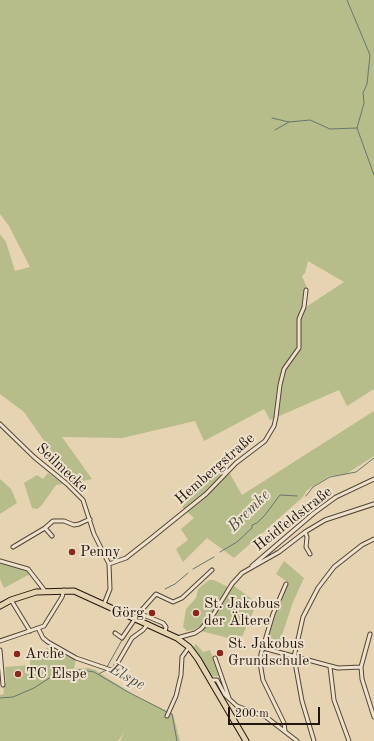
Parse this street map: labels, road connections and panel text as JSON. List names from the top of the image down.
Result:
{
  "streets": {
    "street": ["Seilmecke", "Hembergstraße", "Heidfeldstraße"]
  },
  "crossings": [
    ["Seilmecke", "Hembergstraße"]
  ],
  "water": ["Bremke", "Elspe"],
  "places": [
    "Penny",
    "Görg",
    "St. Jakobus der Ältere",
    "St. Jakobus Grundschule",
    "Arche",
    "TC Elspe"
  ],
  "scale_bar": "200 m"
}
